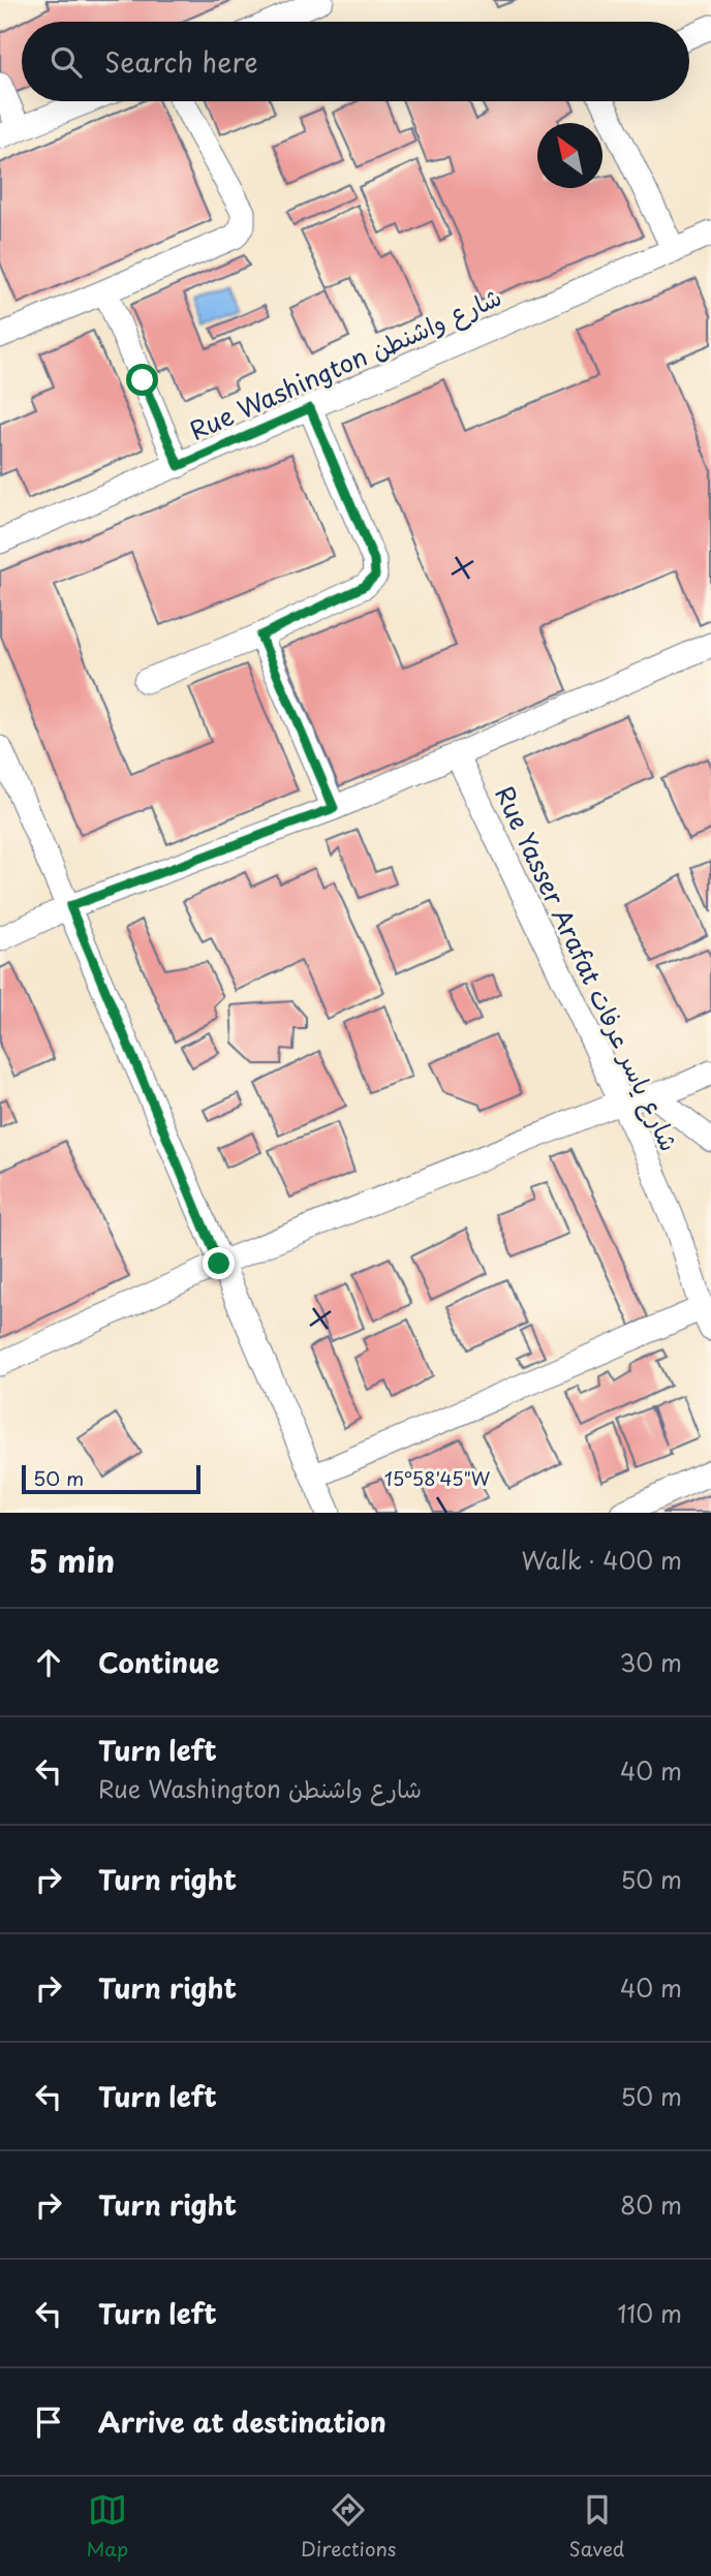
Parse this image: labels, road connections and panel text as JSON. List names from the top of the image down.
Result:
{
  "streets": {
    "street": ["Rue Washington شارع واشنطن", "Rue Yasser Arafat شارع ياسر عرفات"]
  },
  "scale_bar": "50 m",
  "north": "top left",
  "page": {
    "search": "Search here",
    "scale": "50 m",
    "heading": ["5 min", "Walk · 400 m"],
    "list": [
      ["Continue", "30 m"],
      ["Turn left", "Rue Washington شارع واشنطن", "40 m"],
      ["Turn right", "50 m"],
      ["Turn right", "40 m"],
      ["Turn left", "50 m"],
      ["Turn right", "80 m"],
      ["Turn left", "110 m"],
      "Arrive at destination"
    ],
    "nav": ["Map", "Directions", "Saved"]
  },
  "coordinates": ["15°58'45\"W"]
}
